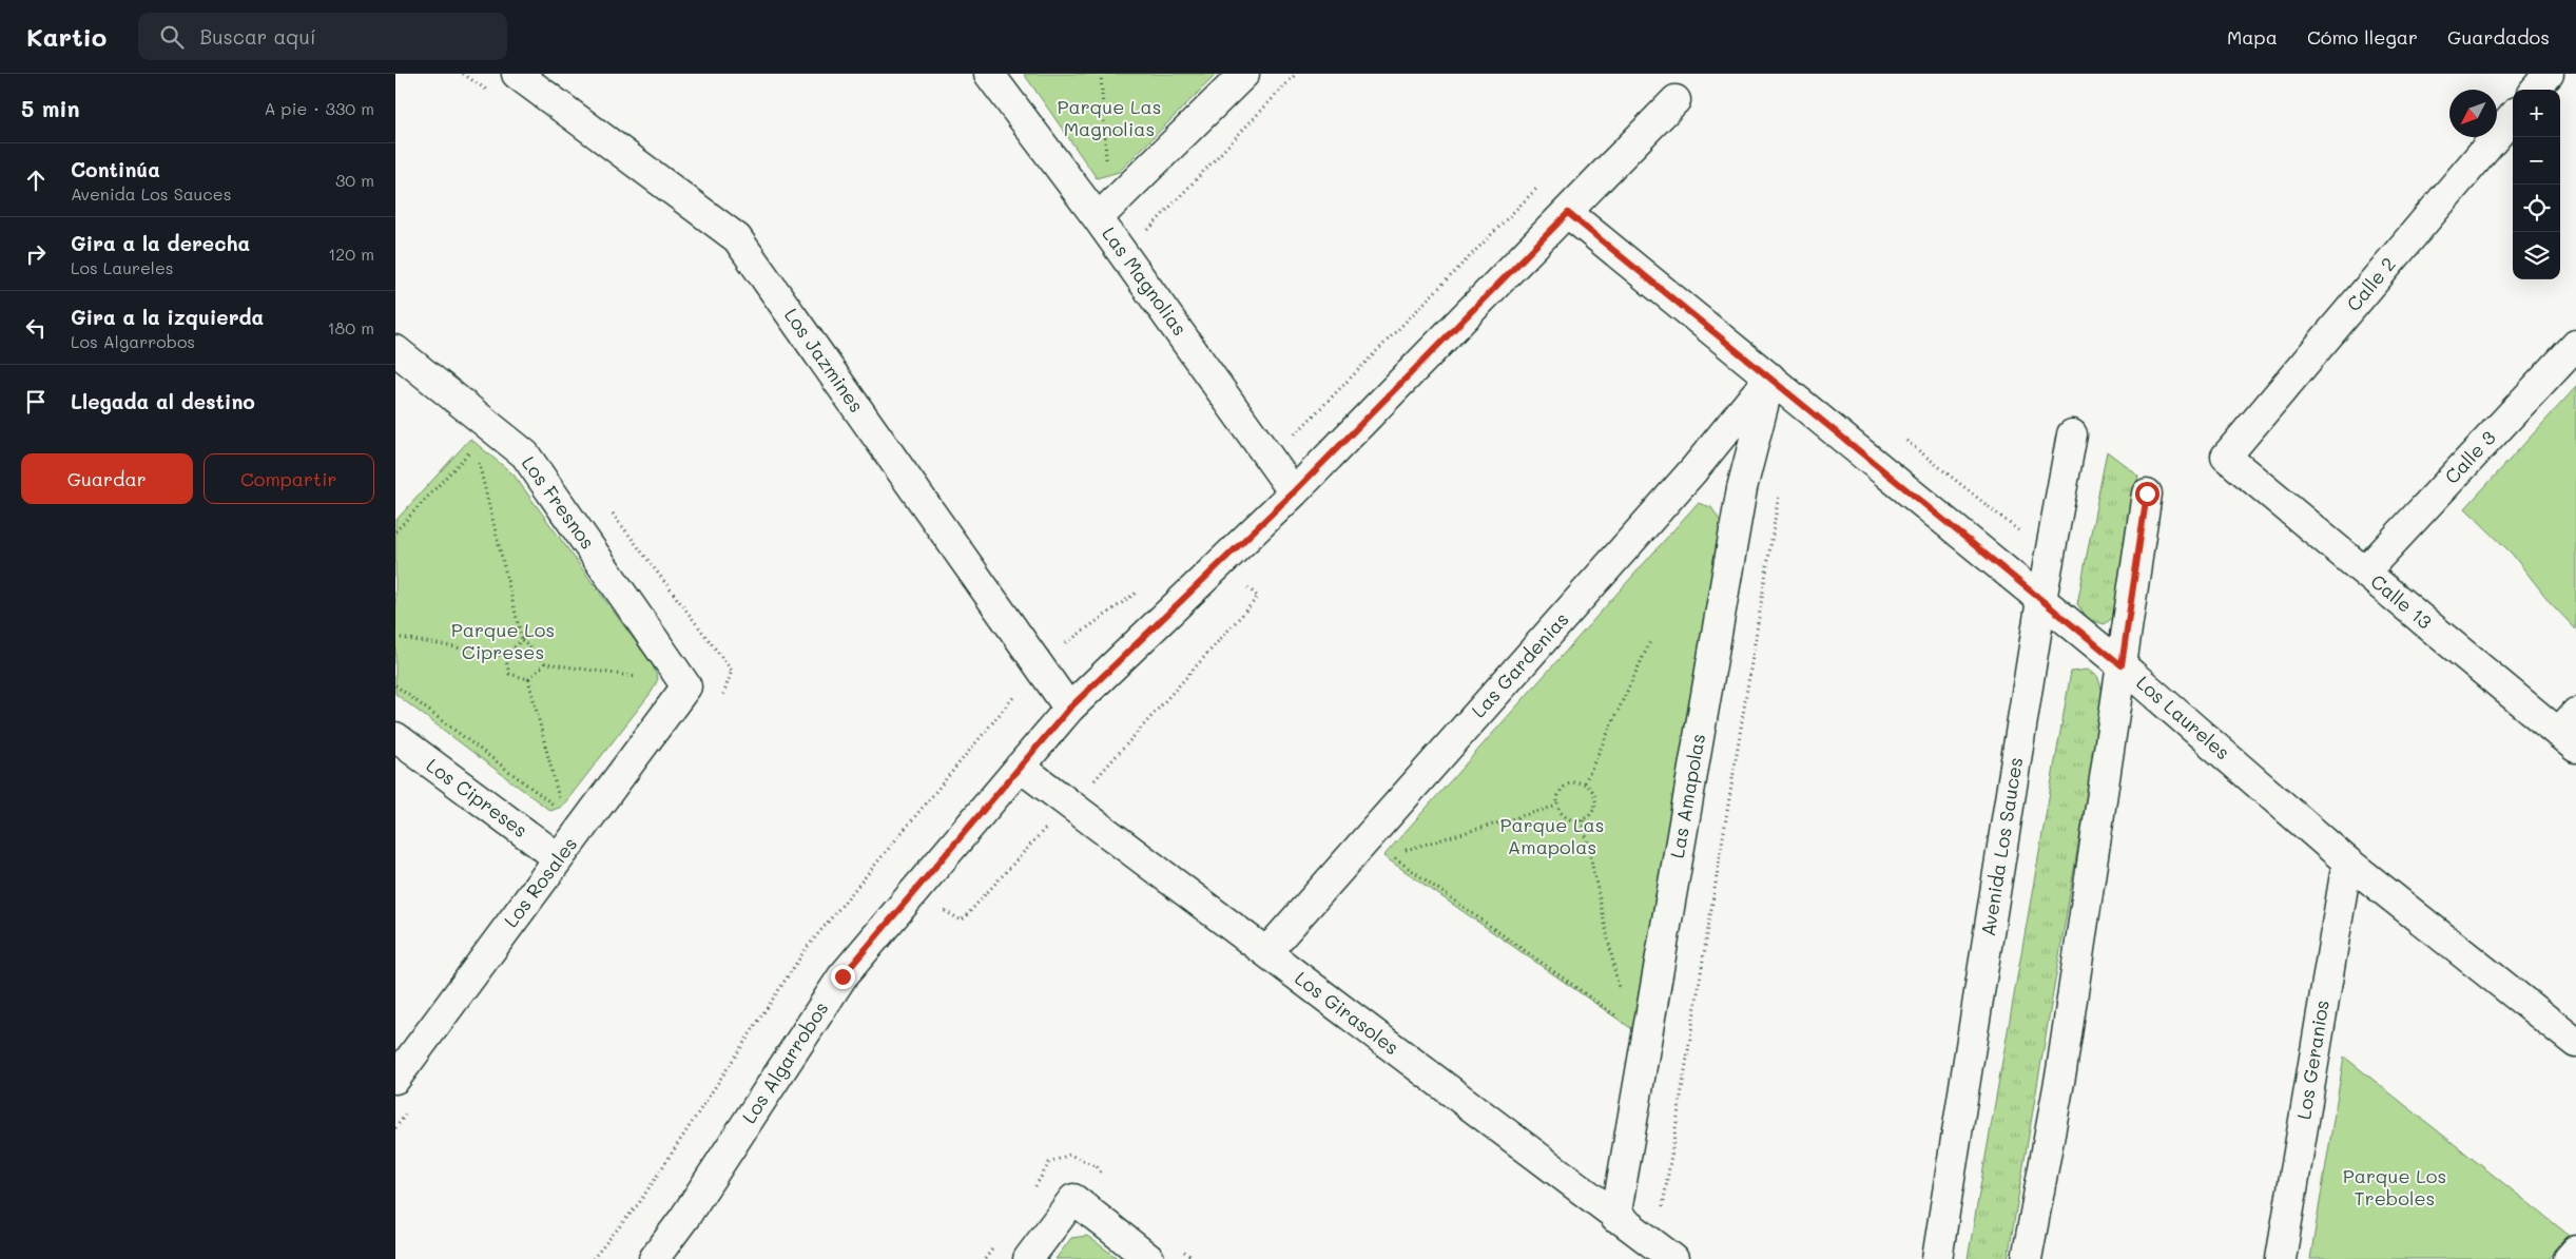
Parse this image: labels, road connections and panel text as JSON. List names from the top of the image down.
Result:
{
  "streets": {
    "street": [
      "Las Magnolias",
      "Calle 2",
      "Los Jazmines",
      "Calle 3",
      "Los Fresnos",
      "Calle 13",
      "Las Gardenias",
      "Los Laureles",
      "Las Amapolas",
      "Los Cipreses",
      "Avenida Los Sauces",
      "Los Rosales",
      "Los Girasoles",
      "Los Geranios",
      "Los Algarrobos"
    ]
  },
  "crossings": [
    ["Las Magnolias", "Los Algarrobos"],
    ["Calle 2", "Calle 13"],
    ["Los Jazmines", "Los Algarrobos"],
    ["Calle 3", "Calle 13"],
    ["Los Fresnos", "Los Rosales"],
    ["Las Gardenias", "Los Laureles"],
    ["Las Gardenias", "Las Amapolas"],
    ["Las Gardenias", "Los Girasoles"],
    ["Los Laureles", "Las Amapolas"],
    ["Los Laureles", "Avenida Los Sauces"],
    ["Los Laureles", "Los Geranios"],
    ["Los Laureles", "Los Algarrobos"],
    ["Las Amapolas", "Los Girasoles"],
    ["Los Cipreses", "Los Rosales"],
    ["Los Girasoles", "Los Algarrobos"]
  ],
  "parks": [
    "Parque Las Magnolias",
    "Parque Los Cipreses",
    "Parque Las Amapolas",
    "Parque Los Treboles"
  ],
  "north": "bottom left",
  "page": {
    "header": "Kartio",
    "search": "Buscar aquí",
    "nav": ["Mapa", "Cómo llegar", "Guardados"],
    "heading": ["5 min", "A pie · 330 m"],
    "map_buttons": ["+", "−"],
    "list": [
      ["Continúa", "Avenida Los Sauces", "30 m"],
      ["Gira a la derecha", "Los Laureles", "120 m"],
      ["Gira a la izquierda", "Los Algarrobos", "180 m"],
      "Llegada al destino"
    ],
    "buttons": ["Guardar", "Compartir"]
  }
}
